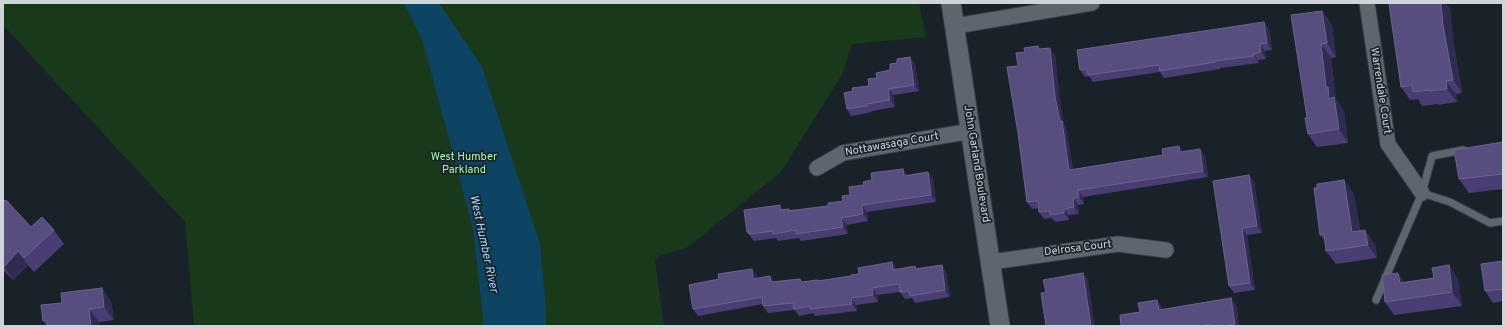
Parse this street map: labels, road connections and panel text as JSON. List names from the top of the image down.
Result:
{
  "streets": {
    "street": [
      "Warrendale Court",
      "Nottawasaga Court",
      "John Garland Boulevard",
      "Delrosa Court"
    ]
  },
  "crossings": [
    ["Nottawasaga Court", "John Garland Boulevard"],
    ["John Garland Boulevard", "Delrosa Court"]
  ],
  "water": ["West Humber River"],
  "parks": ["West Humber Parkland"]
}
